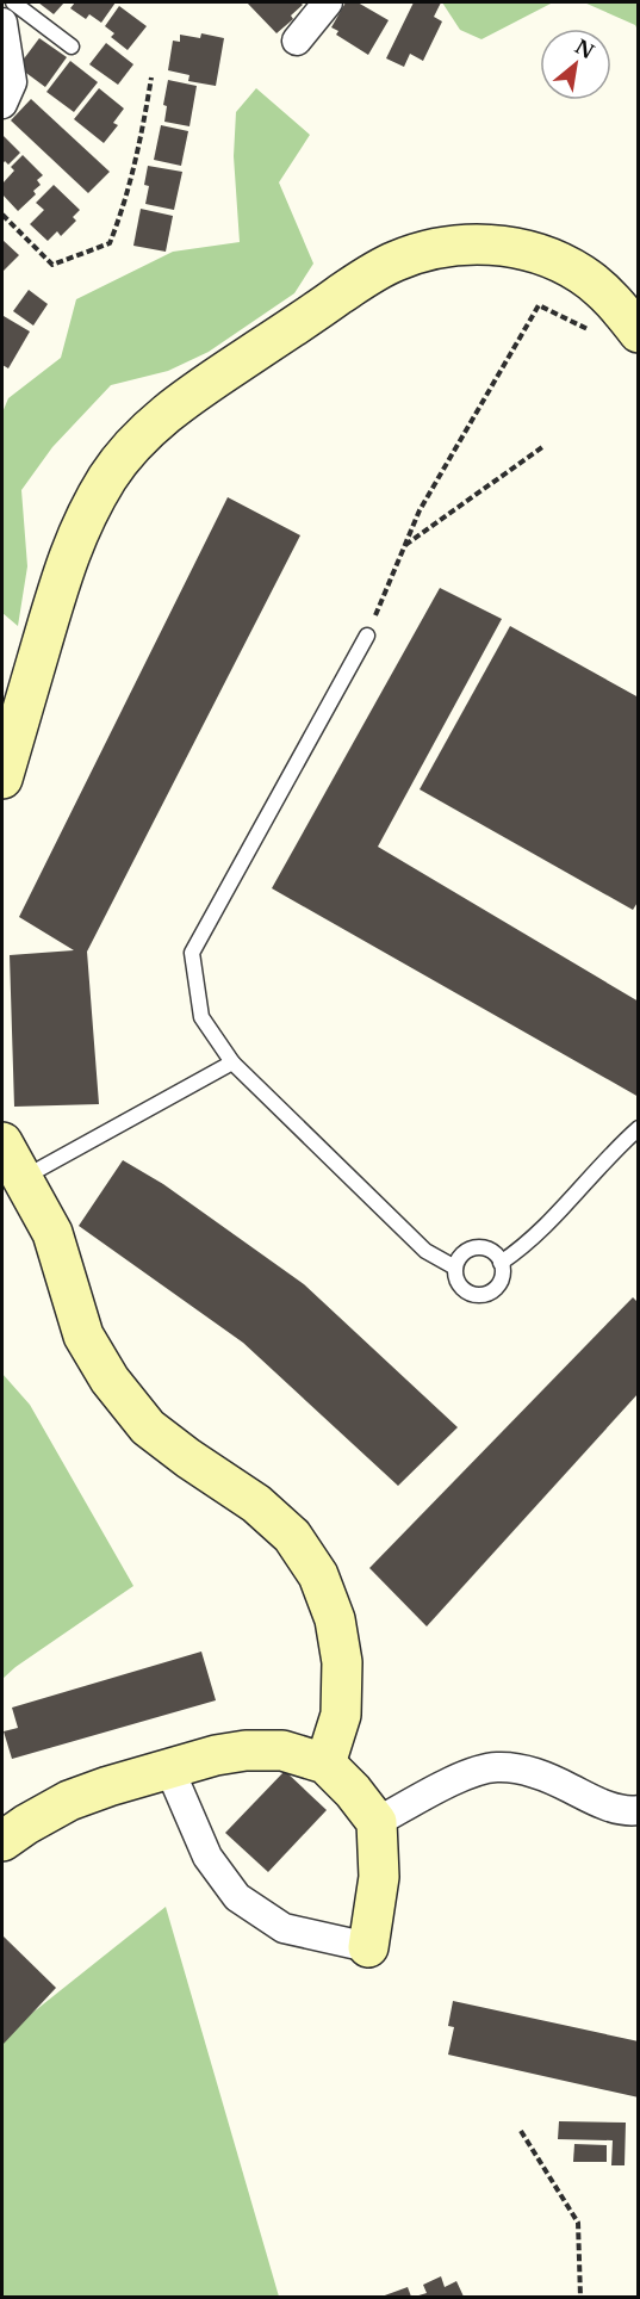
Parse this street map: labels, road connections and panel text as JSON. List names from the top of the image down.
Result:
{
  "north": "top right"
}
